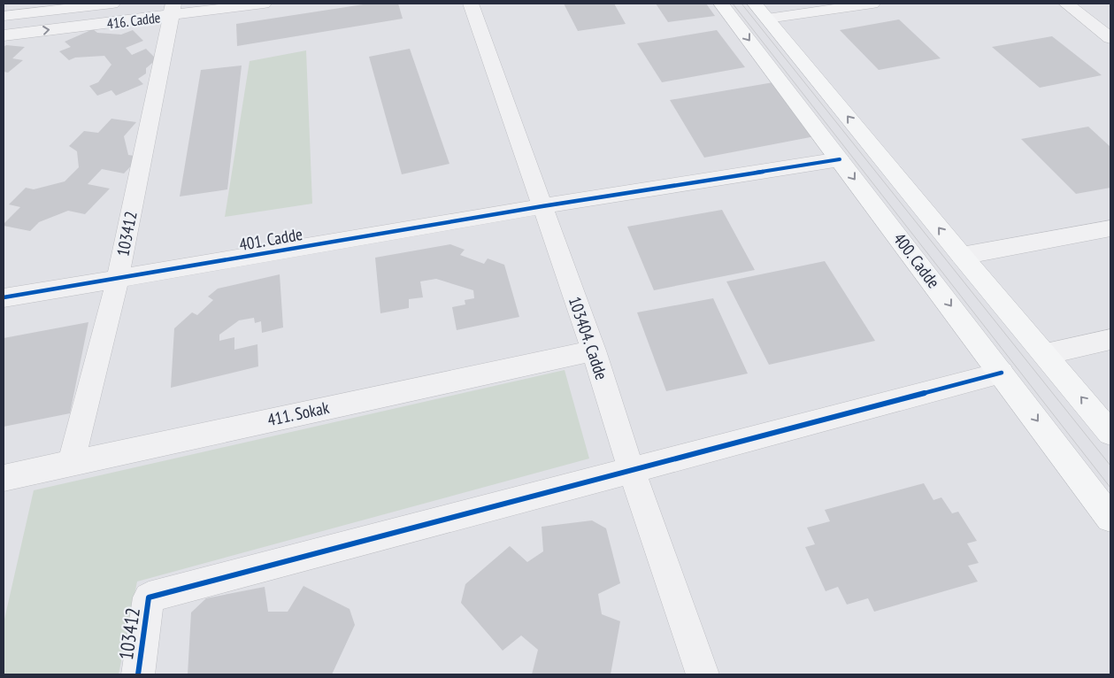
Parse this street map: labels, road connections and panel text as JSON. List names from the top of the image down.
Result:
{
  "streets": {
    "main road": ["400. Cadde"],
    "street": [
      "416. Cadde",
      "103412",
      "401. Cadde",
      "103404. Cadde",
      "411. Sokak"
    ]
  },
  "crossings": [
    ["416. Cadde", "103412"],
    ["103412", "401. Cadde"],
    ["103412", "103404. Cadde"],
    ["103412", "411. Sokak"],
    ["401. Cadde", "400. Cadde"],
    ["401. Cadde", "103404. Cadde"],
    ["103404. Cadde", "411. Sokak"]
  ]
}
